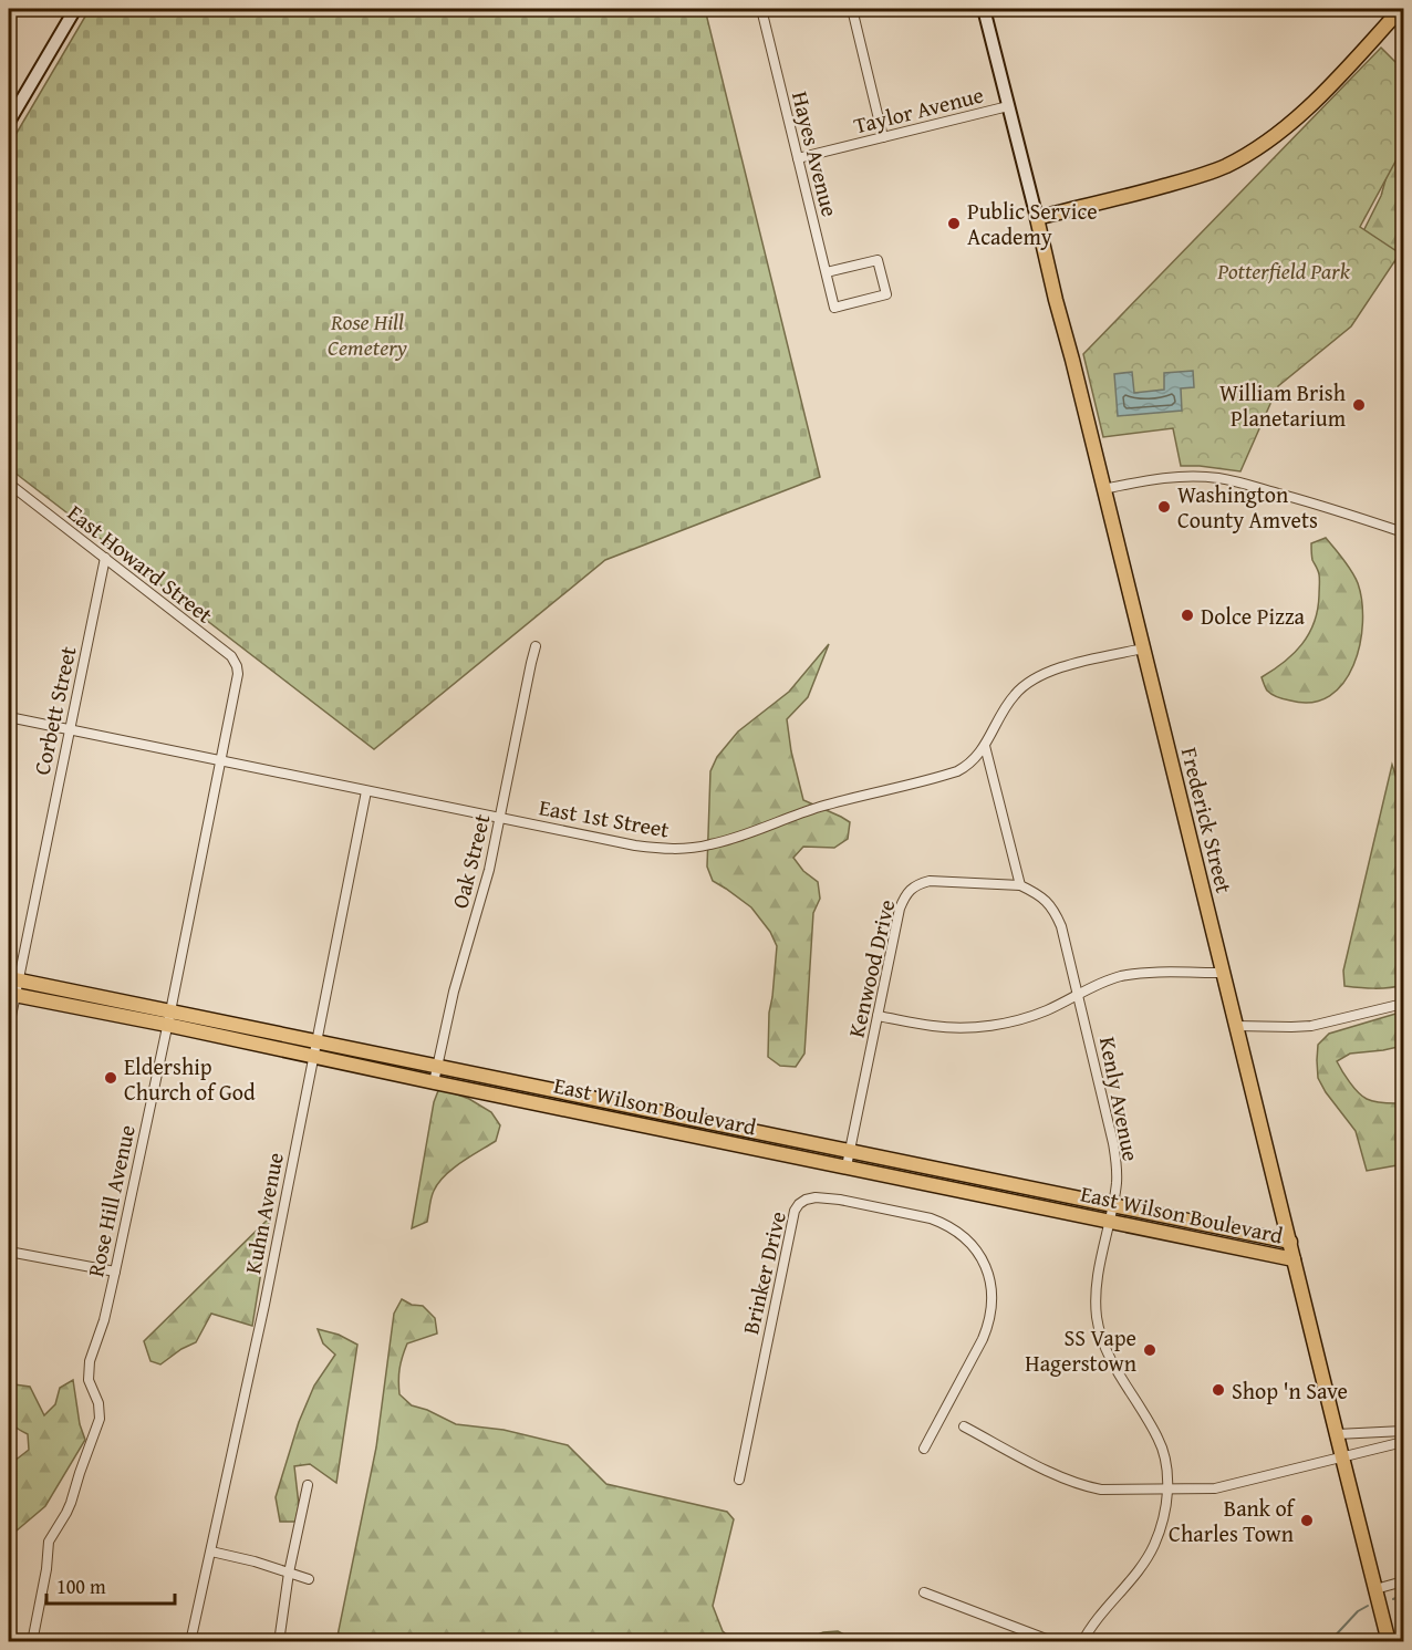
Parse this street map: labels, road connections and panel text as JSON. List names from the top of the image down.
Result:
{
  "streets": {
    "main road": ["Frederick Street", "East Wilson Boulevard"],
    "street": [
      "Taylor Avenue",
      "Hayes Avenue",
      "East Howard Street",
      "Corbett Street",
      "East 1st Street",
      "Oak Street",
      "Kenwood Drive",
      "Kenly Avenue",
      "Rose Hill Avenue",
      "Kuhn Avenue",
      "Brinker Drive"
    ]
  },
  "crossings": [
    ["Taylor Avenue", "Hayes Avenue"],
    ["Taylor Avenue", "Frederick Street"],
    ["East Howard Street", "Corbett Street"],
    ["East Howard Street", "Rose Hill Avenue"],
    ["Corbett Street", "East 1st Street"],
    ["Corbett Street", "East Wilson Boulevard"],
    ["East 1st Street", "Frederick Street"],
    ["East 1st Street", "Oak Street"],
    ["East 1st Street", "Rose Hill Avenue"],
    ["East 1st Street", "Kuhn Avenue"],
    ["Frederick Street", "East Wilson Boulevard"],
    ["Oak Street", "East Wilson Boulevard"],
    ["Kenwood Drive", "Kenly Avenue"],
    ["Kenwood Drive", "East Wilson Boulevard"],
    ["Kenly Avenue", "East Wilson Boulevard"],
    ["East Wilson Boulevard", "Rose Hill Avenue"],
    ["East Wilson Boulevard", "Kuhn Avenue"]
  ],
  "parks": ["Potterfield Park", "Rose Hill Cemetery"],
  "places": [
    "Public Service Academy",
    "William Brish Planetarium",
    "Washington County Amvets",
    "Dolce Pizza",
    "Eldership Church of God",
    "SS Vape Hagerstown",
    "Shop 'n Save",
    "Bank of Charles Town"
  ],
  "scale_bar": "100 m"
}
